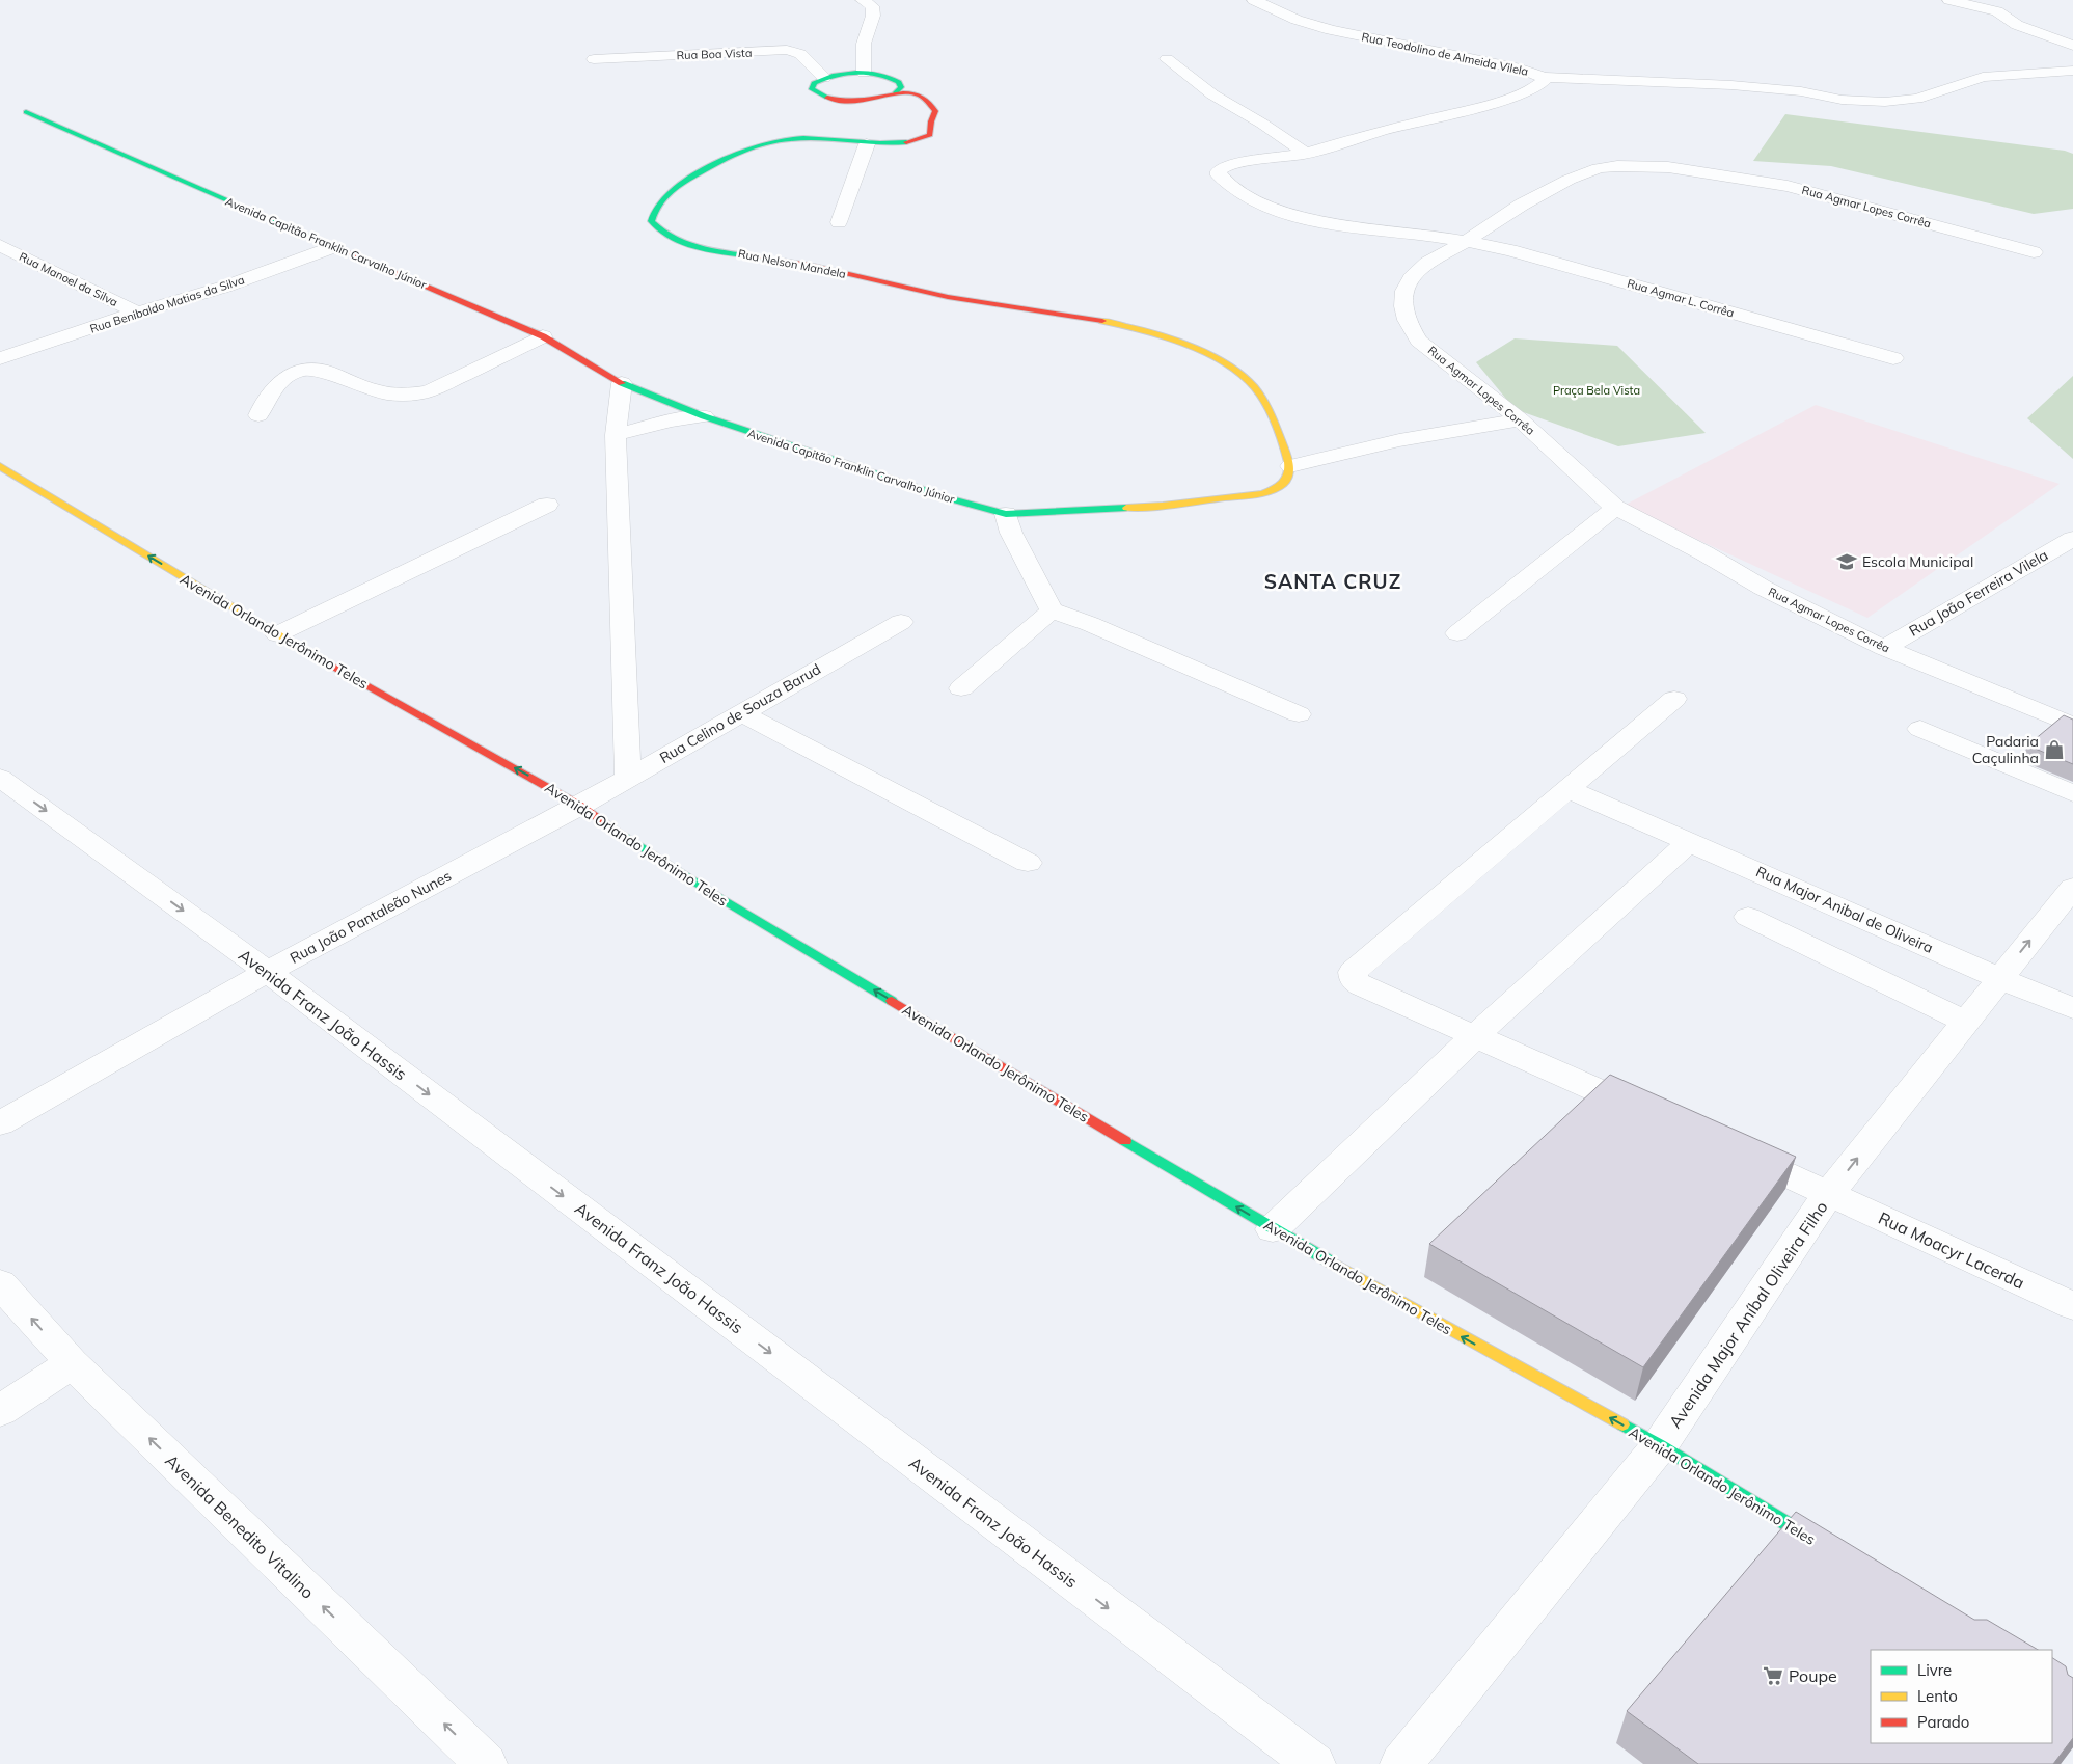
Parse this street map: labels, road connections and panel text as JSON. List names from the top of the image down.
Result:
{
  "streets": {
    "street": [
      "Rua Boa Vista",
      "Rua Teodolino de Almeida Vilela",
      "Rua Agmar Lopes Corrêa",
      "Avenida Capitão Franklin Carvalho Júnior",
      "Rua Nelson Mandela",
      "Rua Manoel da Silva",
      "Rua Agmar L. Corrêa",
      "Rua Benibaldo Matias da Silva",
      "Rua João Ferreira Vilela",
      "Avenida Orlando Jerônimo Teles",
      "Rua Celino de Souza Barud",
      "Rua Major Anibal de Oliveira",
      "Rua João Pantaleão Nunes",
      "Avenida Franz João Hassis",
      "Rua Moacyr Lacerda",
      "Avenida Major Aníbal Oliveira Filho",
      "Avenida Benedito Vitalino"
    ]
  },
  "crossings": [
    ["Rua Boa Vista", "Rua Nelson Mandela"],
    ["Rua Teodolino de Almeida Vilela", "Rua Agmar Lopes Corrêa"],
    ["Rua Teodolino de Almeida Vilela", "Rua Agmar L. Corrêa"],
    ["Rua Agmar Lopes Corrêa", "Rua Agmar L. Corrêa"],
    ["Rua Agmar Lopes Corrêa", "Rua João Ferreira Vilela"],
    ["Avenida Capitão Franklin Carvalho Júnior", "Rua Nelson Mandela"],
    ["Avenida Capitão Franklin Carvalho Júnior", "Rua Benibaldo Matias da Silva"],
    ["Rua Manoel da Silva", "Rua Benibaldo Matias da Silva"],
    ["Avenida Orlando Jerônimo Teles", "Rua Celino de Souza Barud"],
    ["Avenida Orlando Jerônimo Teles", "Rua João Pantaleão Nunes"],
    ["Avenida Orlando Jerônimo Teles", "Avenida Major Aníbal Oliveira Filho"],
    ["Rua Celino de Souza Barud", "Rua João Pantaleão Nunes"],
    ["Rua Major Anibal de Oliveira", "Avenida Major Aníbal Oliveira Filho"],
    ["Rua João Pantaleão Nunes", "Avenida Franz João Hassis"],
    ["Rua Moacyr Lacerda", "Avenida Major Aníbal Oliveira Filho"]
  ],
  "one_way": ["Avenida Orlando Jerônimo Teles", "Avenida Franz João Hassis", "Avenida Benedito Vitalino"],
  "districts": ["SANTA CRUZ"],
  "parks": ["Praça Bela Vista"],
  "places": {
    "school or university": ["Escola Municipal"],
    "shop": ["Padaria Caçulinha"],
    "supermarket": ["Poupe"]
  },
  "legend": ["Livre", "Lento", "Parado"]
}
